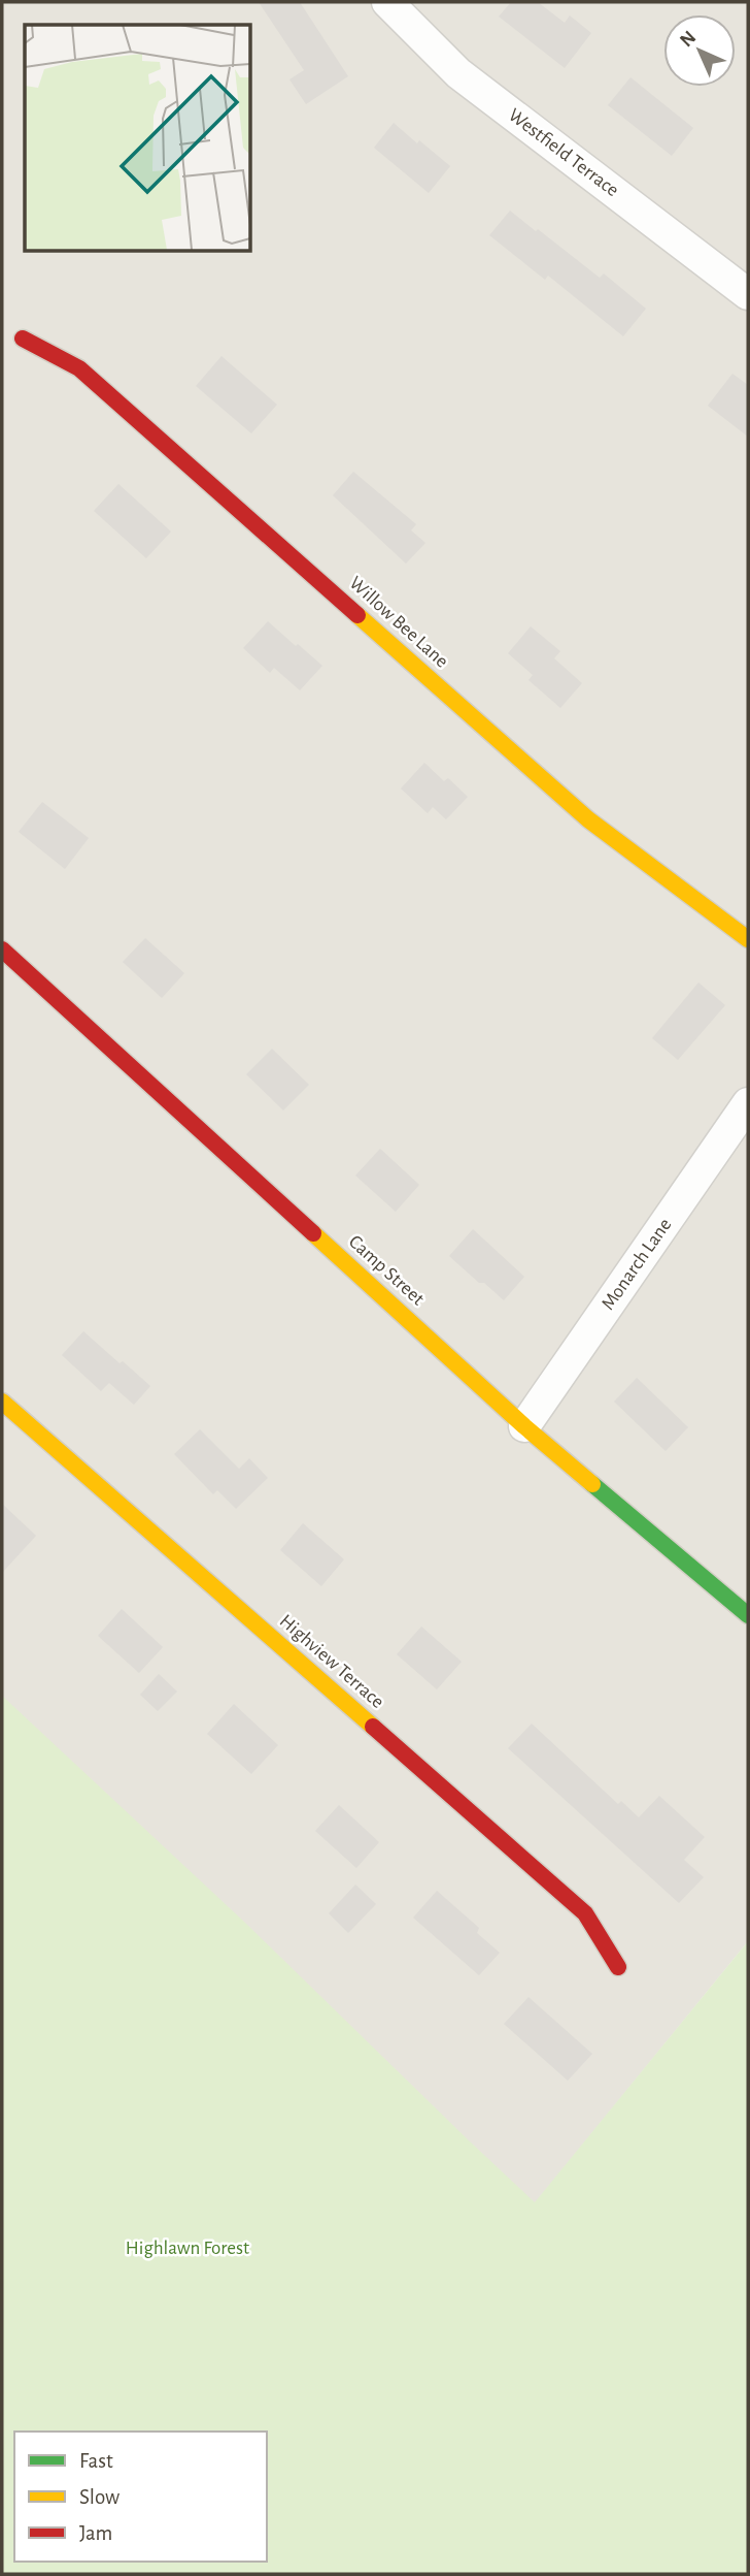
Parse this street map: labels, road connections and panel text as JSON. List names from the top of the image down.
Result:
{
  "streets": {
    "street": [
      "Westfield Terrace",
      "Willow Bee Lane",
      "Monarch Lane",
      "Camp Street",
      "Highview Terrace"
    ]
  },
  "crossings": [
    ["Monarch Lane", "Camp Street"]
  ],
  "parks": ["Highlawn Forest"],
  "legend": ["Fast", "Slow", "Jam"],
  "north": "top left"
}
